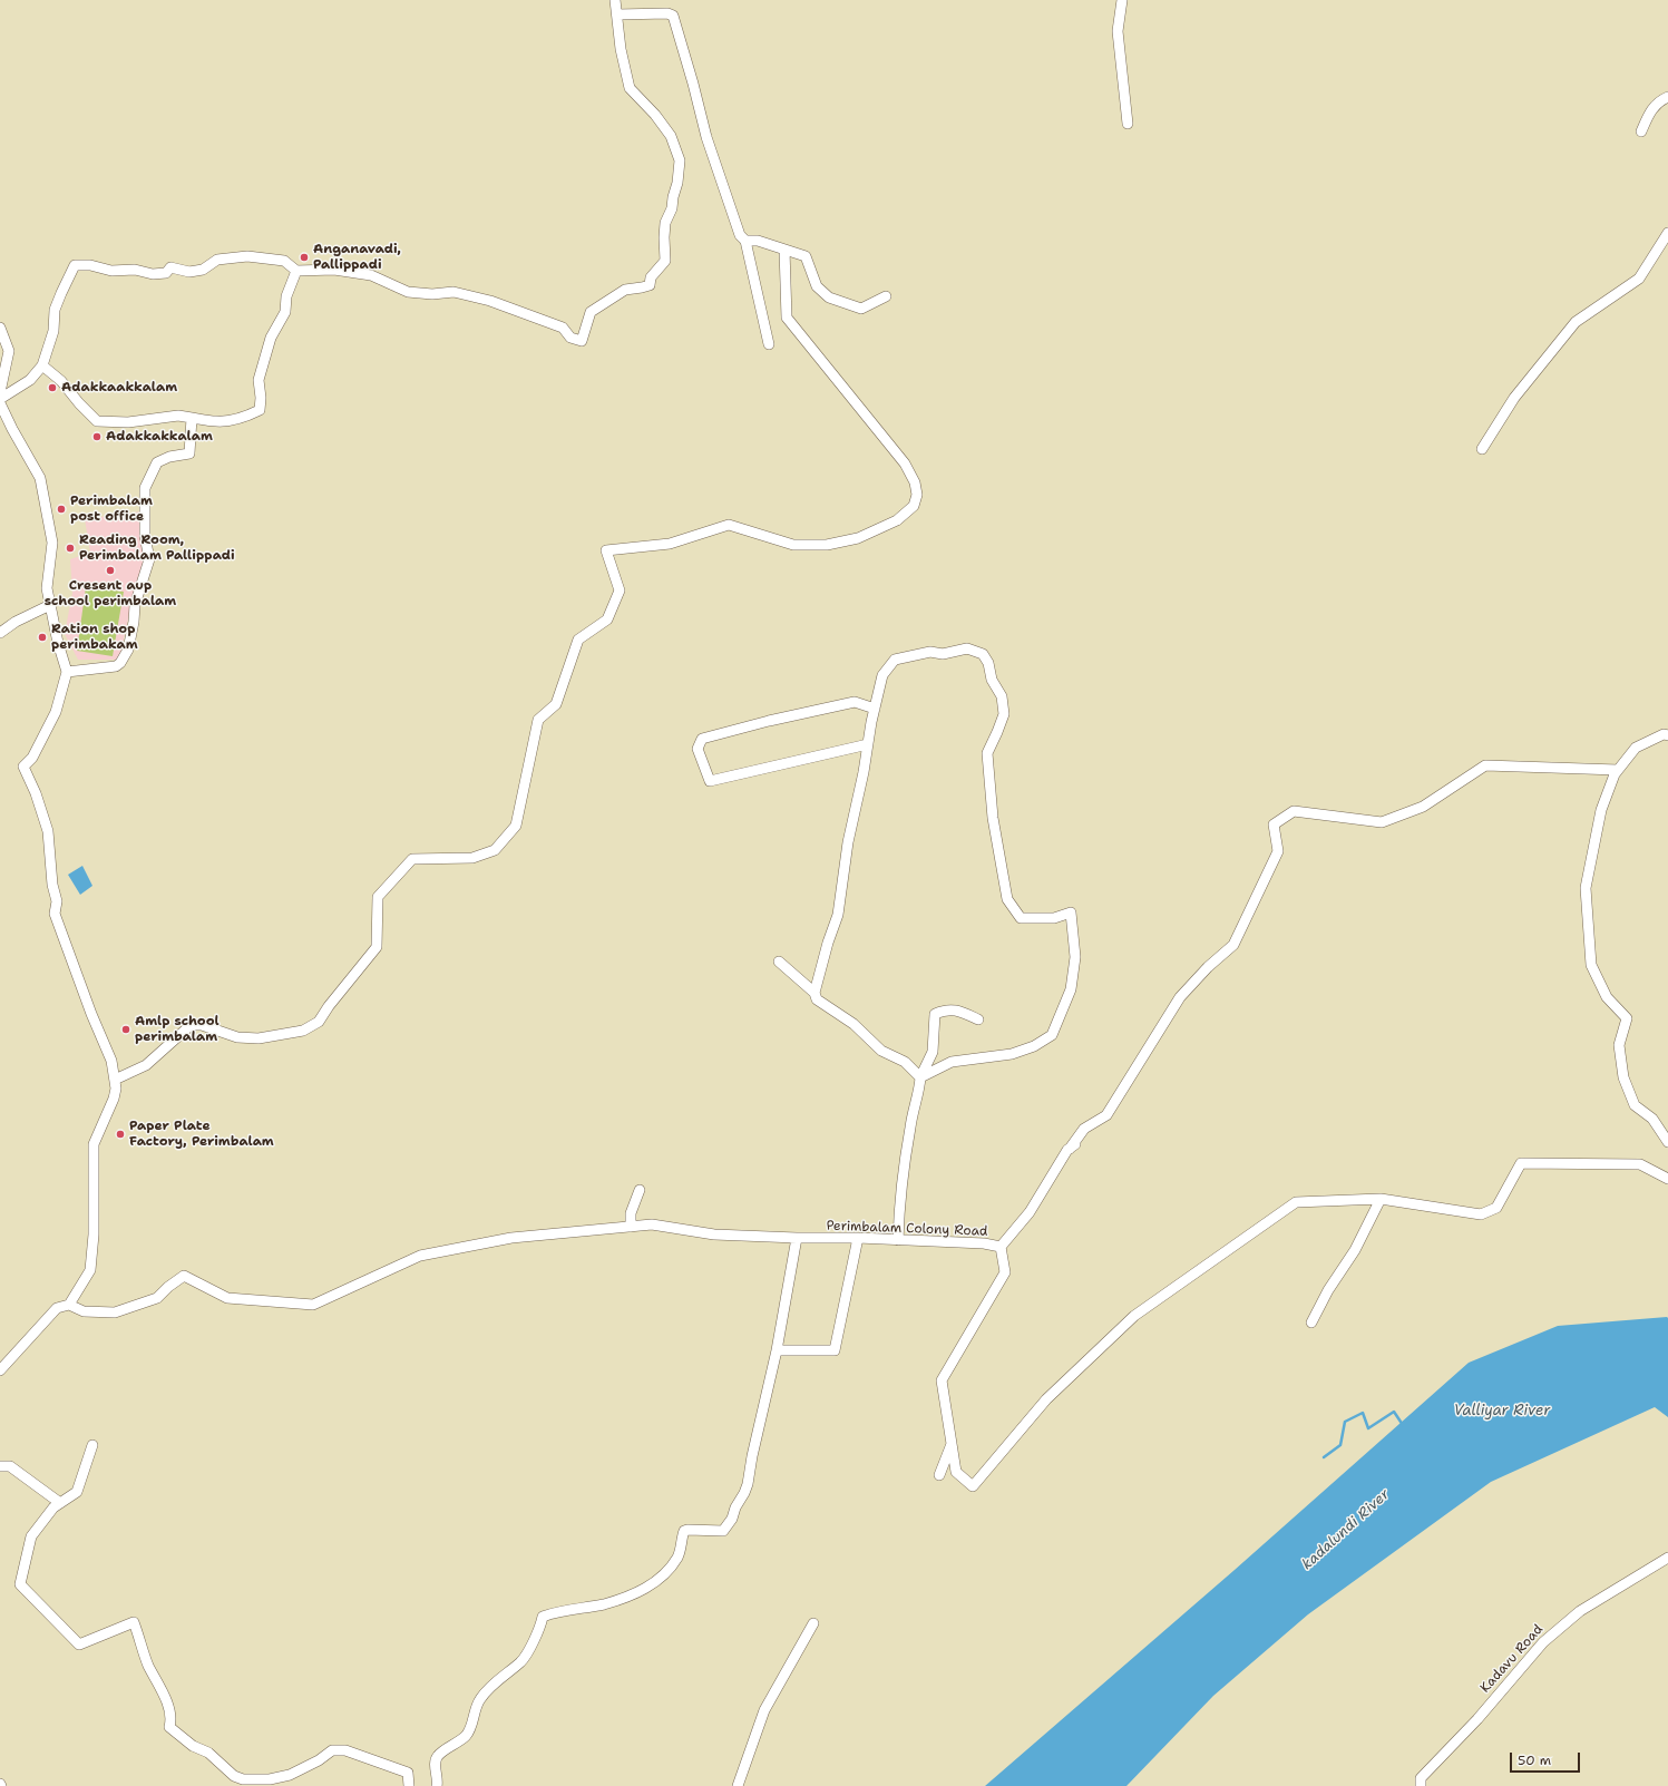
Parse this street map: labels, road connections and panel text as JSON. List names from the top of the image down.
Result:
{
  "streets": {
    "street": ["Perimbalam Colony Road", "Kadavu Road"]
  },
  "water": ["Valliyar River", "kadalundi River"],
  "places": [
    "Anganavadi, Pallippadi",
    "Adakkaakkalam",
    "Adakkakkalam",
    "Perimbalam post office",
    "Reading Room, Perimbalam Pallippadi",
    "Cresent aup school perimbalam",
    "Ration shop perimbakam",
    "Amlp school perimbalam",
    "Paper Plate Factory, Perimbalam"
  ],
  "scale_bar": "50 m"
}
